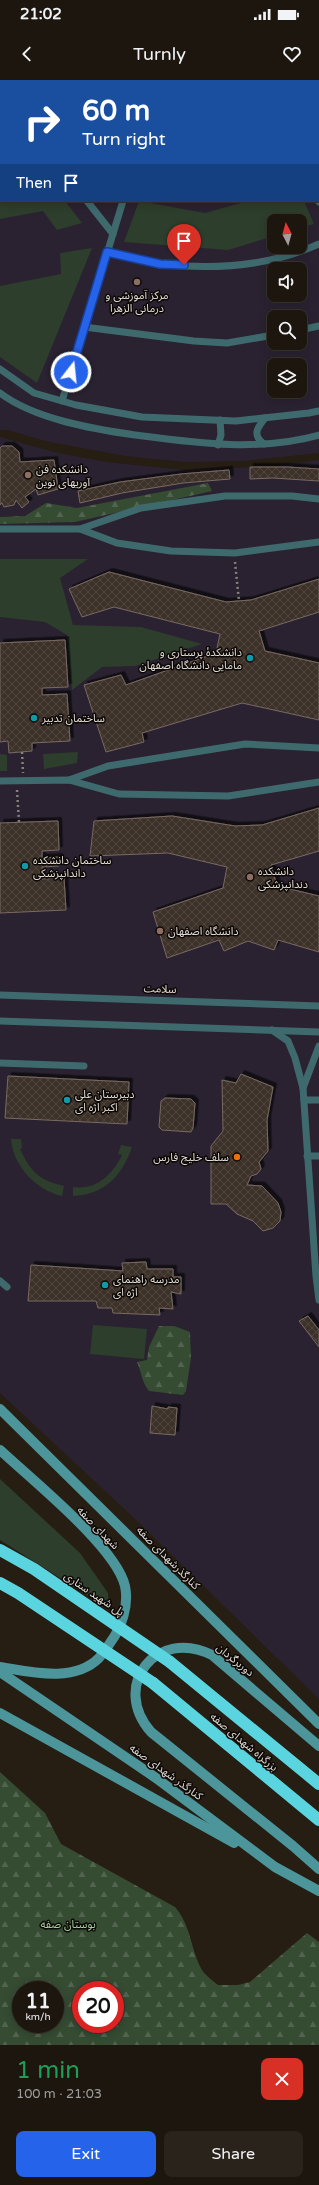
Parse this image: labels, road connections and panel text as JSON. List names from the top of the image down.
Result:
{
  "streets": {
    "highway": ["پل شهید ستاری", "بزرگراه شهدای صفه"],
    "main road": [
      "شهدای صفه",
      "کنارگذرشهدای صفه",
      "دوربرگردان",
      "کنارگذر شهدای صفه"
    ],
    "lane": ["سلامت"]
  },
  "crossings": [
    ["پل شهید ستاری", "بزرگراه شهدای صفه"]
  ],
  "parks": ["بوستان صفه"],
  "places": [
    "مرکز آموزشی و درمانی الزهرا",
    "دانشکده فن آوریهای نوین",
    "دانشکدهٔ پرستاری و مامایی دانشگاه اصفهان",
    "ساختمان تدبیر",
    "ساختمان دانشکده داندانپزشکی",
    "دانشکده دندانپزشکی",
    "دانشگاه اصفهان",
    "دبیرستان علی اکبر اژه ای",
    "سلف خلیج فارس",
    "مدرسه راهنمای اژه ای"
  ],
  "north": "top",
  "page": {
    "status": "21:02",
    "header": "Turnly",
    "turn": ["60 m", "Turn right"],
    "then": "Then",
    "speed": "11 km/h",
    "limit": "20",
    "heading": ["1 min", "100 m · 21:03"],
    "buttons": ["Exit", "Share"]
  }
}
